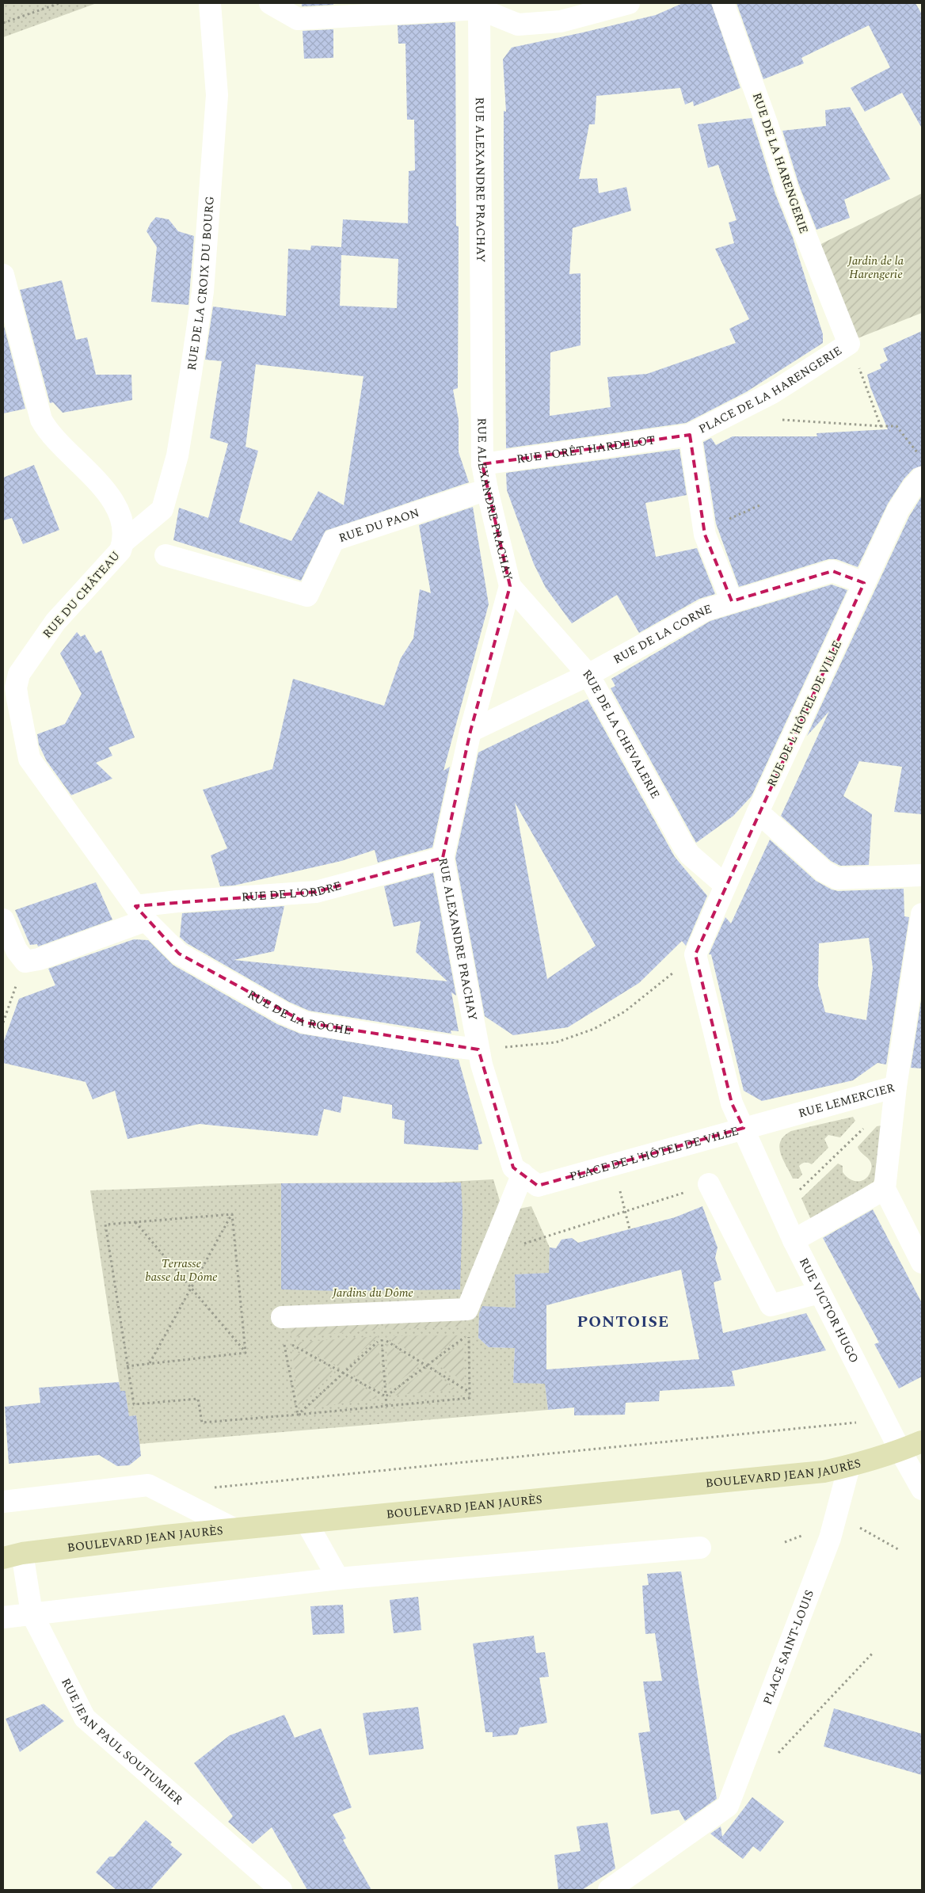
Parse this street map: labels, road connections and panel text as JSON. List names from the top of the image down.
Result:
{
  "streets": {
    "main road": ["BOULEVARD JEAN JAURÈS"],
    "street": [
      "RUE DE LA HARENGERIE",
      "RUE ALEXANDRE PRACHAY",
      "RUE DE LA CROIX DU BOURG",
      "PLACE DE LA HARENGERIE",
      "RUE FORÊT HARDELOT",
      "RUE DU PAON",
      "RUE DU CHÂTEAU",
      "RUE DE LA CORNE",
      "RUE DE L'HÔTEL DE VILLE",
      "RUE DE LA CHEVALERIE",
      "RUE DE L'ORDRE",
      "RUE DE LA ROCHE",
      "RUE LEMERCIER",
      "PLACE DE L'HÔTEL DE VILLE",
      "RUE VICTOR HUGO",
      "PLACE SAINT-LOUIS",
      "RUE JEAN PAUL SOUTUMIER"
    ]
  },
  "crossings": [
    ["RUE DE LA HARENGERIE", "PLACE DE LA HARENGERIE"],
    ["RUE ALEXANDRE PRACHAY", "RUE FORÊT HARDELOT"],
    ["RUE ALEXANDRE PRACHAY", "RUE DU PAON"],
    ["RUE ALEXANDRE PRACHAY", "RUE DE LA CORNE"],
    ["RUE ALEXANDRE PRACHAY", "RUE DE LA CHEVALERIE"],
    ["RUE ALEXANDRE PRACHAY", "RUE DE L'ORDRE"],
    ["RUE ALEXANDRE PRACHAY", "RUE DE LA ROCHE"],
    ["RUE ALEXANDRE PRACHAY", "PLACE DE L'HÔTEL DE VILLE"],
    ["RUE DE LA CROIX DU BOURG", "RUE DU CHÂTEAU"],
    ["PLACE DE LA HARENGERIE", "RUE FORÊT HARDELOT"],
    ["RUE DU CHÂTEAU", "RUE DE L'ORDRE"],
    ["RUE DU CHÂTEAU", "RUE DE LA ROCHE"],
    ["RUE DE LA CORNE", "RUE DE L'HÔTEL DE VILLE"],
    ["RUE DE LA CORNE", "RUE DE LA CHEVALERIE"],
    ["RUE DE L'HÔTEL DE VILLE", "RUE DE LA CHEVALERIE"],
    ["RUE DE L'HÔTEL DE VILLE", "PLACE DE L'HÔTEL DE VILLE"],
    ["RUE DE L'ORDRE", "RUE DE LA ROCHE"],
    ["RUE DE LA ROCHE", "PLACE DE L'HÔTEL DE VILLE"],
    ["RUE LEMERCIER", "PLACE DE L'HÔTEL DE VILLE"],
    ["RUE LEMERCIER", "RUE VICTOR HUGO"],
    ["PLACE DE L'HÔTEL DE VILLE", "RUE VICTOR HUGO"],
    ["RUE VICTOR HUGO", "BOULEVARD JEAN JAURÈS"],
    ["BOULEVARD JEAN JAURÈS", "PLACE SAINT-LOUIS"],
    ["BOULEVARD JEAN JAURÈS", "RUE JEAN PAUL SOUTUMIER"]
  ],
  "districts": ["PONTOISE"],
  "parks": ["Jardin de la Harengerie", "Terrasse basse du Dôme", "Jardins du Dôme"]
}
